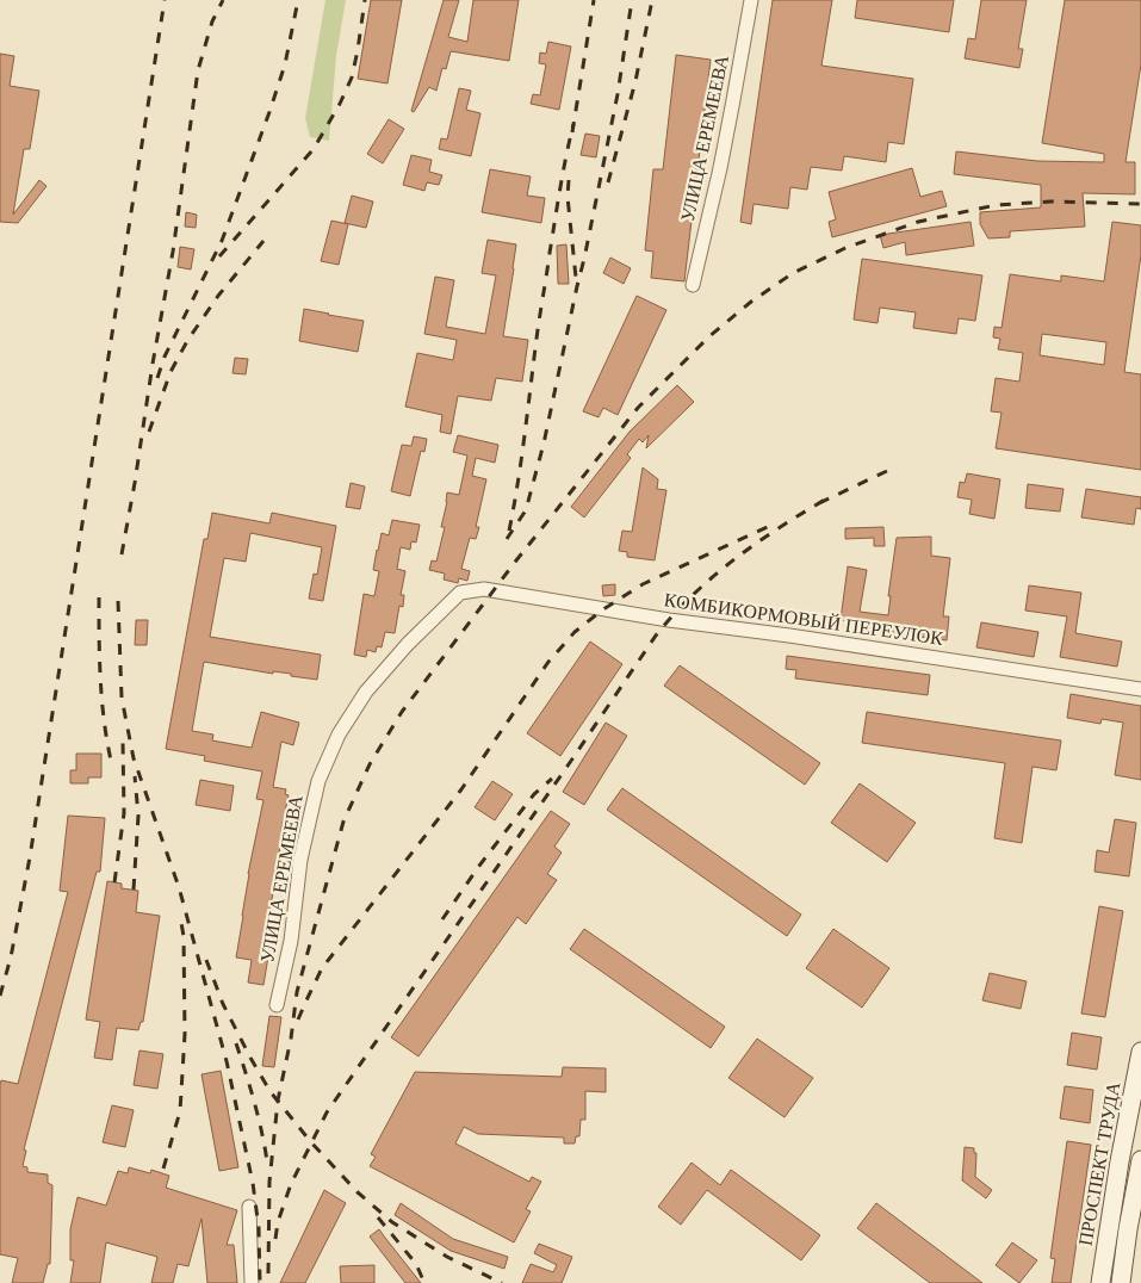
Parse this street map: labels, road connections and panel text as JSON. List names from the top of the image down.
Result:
{
  "streets": {
    "main road": ["ПРОСПЕКТ ТРУДА"],
    "street": ["УЛИЦА ЕРЕМЕЕВА", "КОМБИКОРМОВЫЙ ПЕРЕУЛОК"]
  },
  "crossings": [
    ["УЛИЦА ЕРЕМЕЕВА", "КОМБИКОРМОВЫЙ ПЕРЕУЛОК"]
  ]
}
